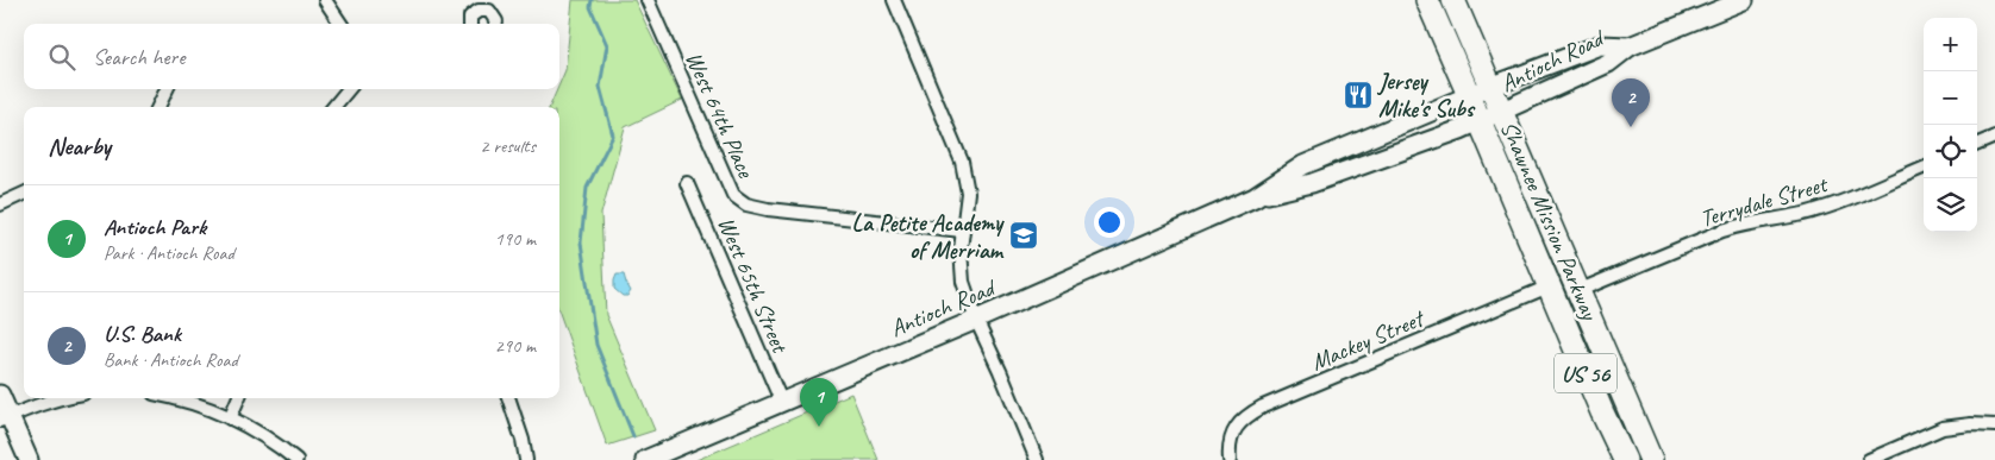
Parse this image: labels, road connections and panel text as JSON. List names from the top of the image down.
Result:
{
  "streets": {
    "highway": ["Shawnee Mission Parkway", "US 56"],
    "main road": ["Antioch Road"],
    "street": [
      "West 64th Place",
      "Terrydale Street",
      "West 65th Street",
      "Mackey Street"
    ]
  },
  "crossings": [
    ["Antioch Road", "Shawnee Mission Parkway"],
    ["Antioch Road", "West 65th Street"],
    ["Terrydale Street", "Shawnee Mission Parkway"],
    ["Shawnee Mission Parkway", "Mackey Street"]
  ],
  "places": {
    "restaurant": ["Jersey Mike's Subs"],
    "school or university": ["La Petite Academy of Merriam"]
  },
  "page": {
    "map_buttons": ["+", "−"],
    "search": "Search here",
    "pins": ["2", "1"],
    "heading": ["Nearby", "2 results"],
    "list": [
      {
        "mark": "1",
        "name": "Antioch Park",
        "note": "Park · Antioch Road",
        "value": "190 m"
      },
      {
        "mark": "2",
        "name": "U.S. Bank",
        "note": "Bank · Antioch Road",
        "value": "290 m"
      }
    ]
  }
}
